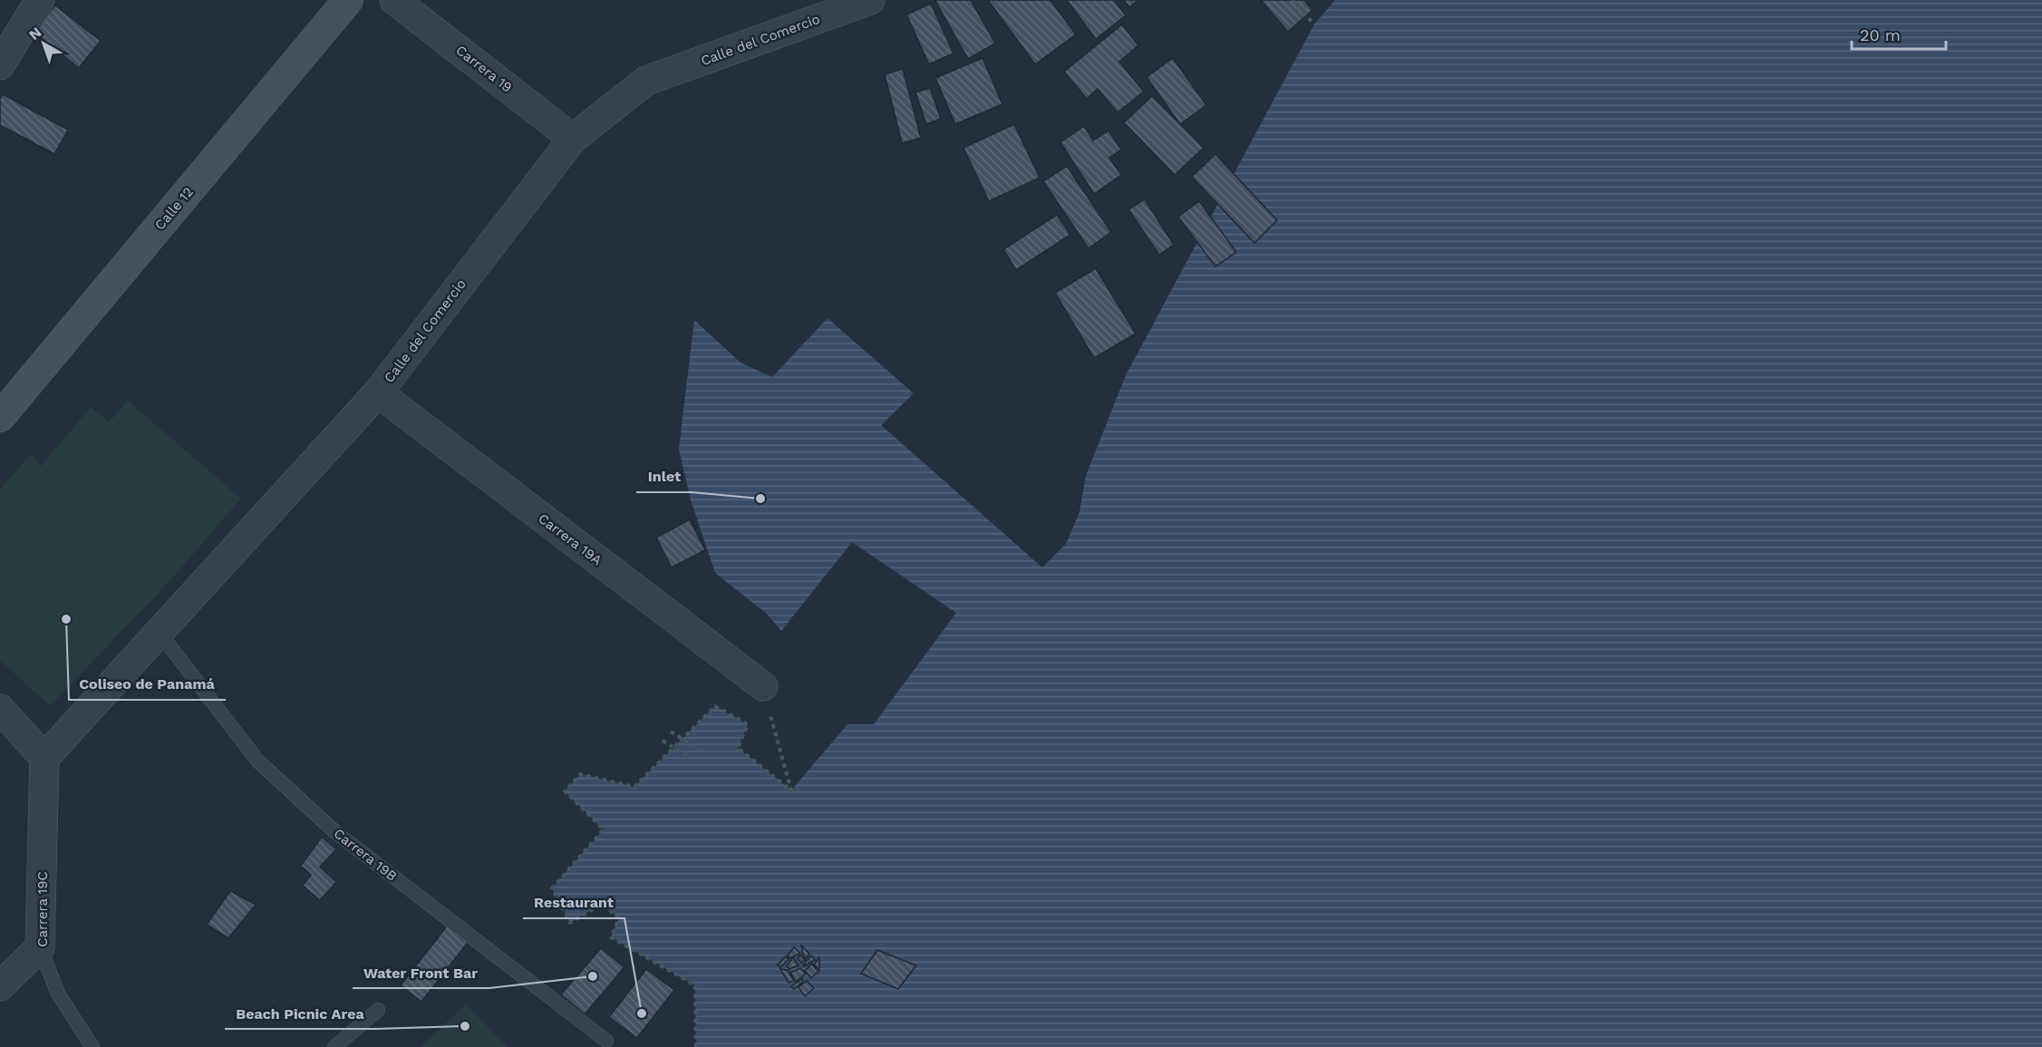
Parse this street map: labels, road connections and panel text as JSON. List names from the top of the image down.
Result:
{
  "streets": {
    "main road": ["Calle 12"],
    "street": [
      "Calle del Comercio",
      "Carrera 19",
      "Carrera 19A",
      "Carrera 19C"
    ],
    "lane": ["Carrera 19B"]
  },
  "crossings": [
    ["Calle del Comercio", "Carrera 19"],
    ["Calle del Comercio", "Carrera 19A"],
    ["Calle del Comercio", "Carrera 19B"],
    ["Calle del Comercio", "Carrera 19C"]
  ],
  "places": [
    "Inlet",
    "Coliseo de Panamá",
    "Water Front Bar",
    "Restaurant",
    "Beach Picnic Area"
  ],
  "scale_bar": "20 m",
  "north": "top left"
}
